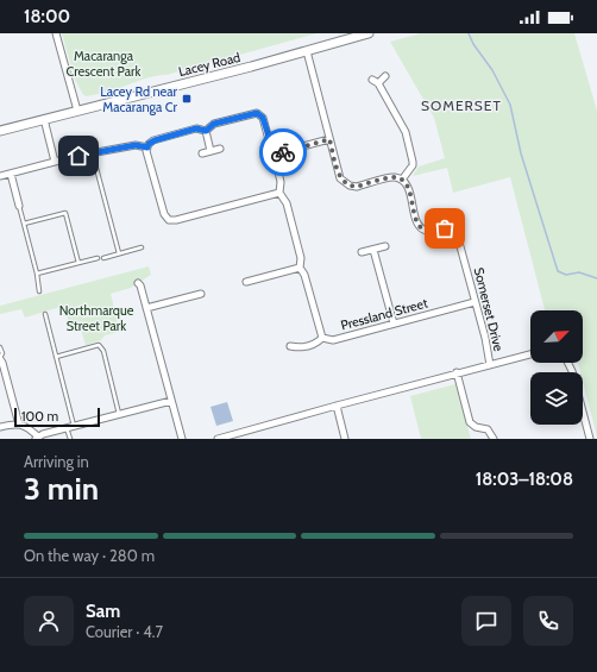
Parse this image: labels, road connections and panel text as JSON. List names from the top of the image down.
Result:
{
  "streets": {
    "street": ["Lacey Road", "Somerset Drive", "Pressland Street"]
  },
  "crossings": [
    ["Somerset Drive", "Pressland Street"]
  ],
  "districts": ["SOMERSET"],
  "parks": ["Macaranga Crescent Park", "Northmarque Street Park"],
  "places": {
    "transit": ["Lacey Rd near Macaranga Cr"]
  },
  "scale_bar": "100 m",
  "north": "top right",
  "page": {
    "status": "18:00",
    "scale": "100 m",
    "heading": ["3 min", "Arriving in", "18:03–18:08"],
    "panel": ["Sam", "Courier · 4.7"],
    "bar": "On the way · 280 m"
  }
}
